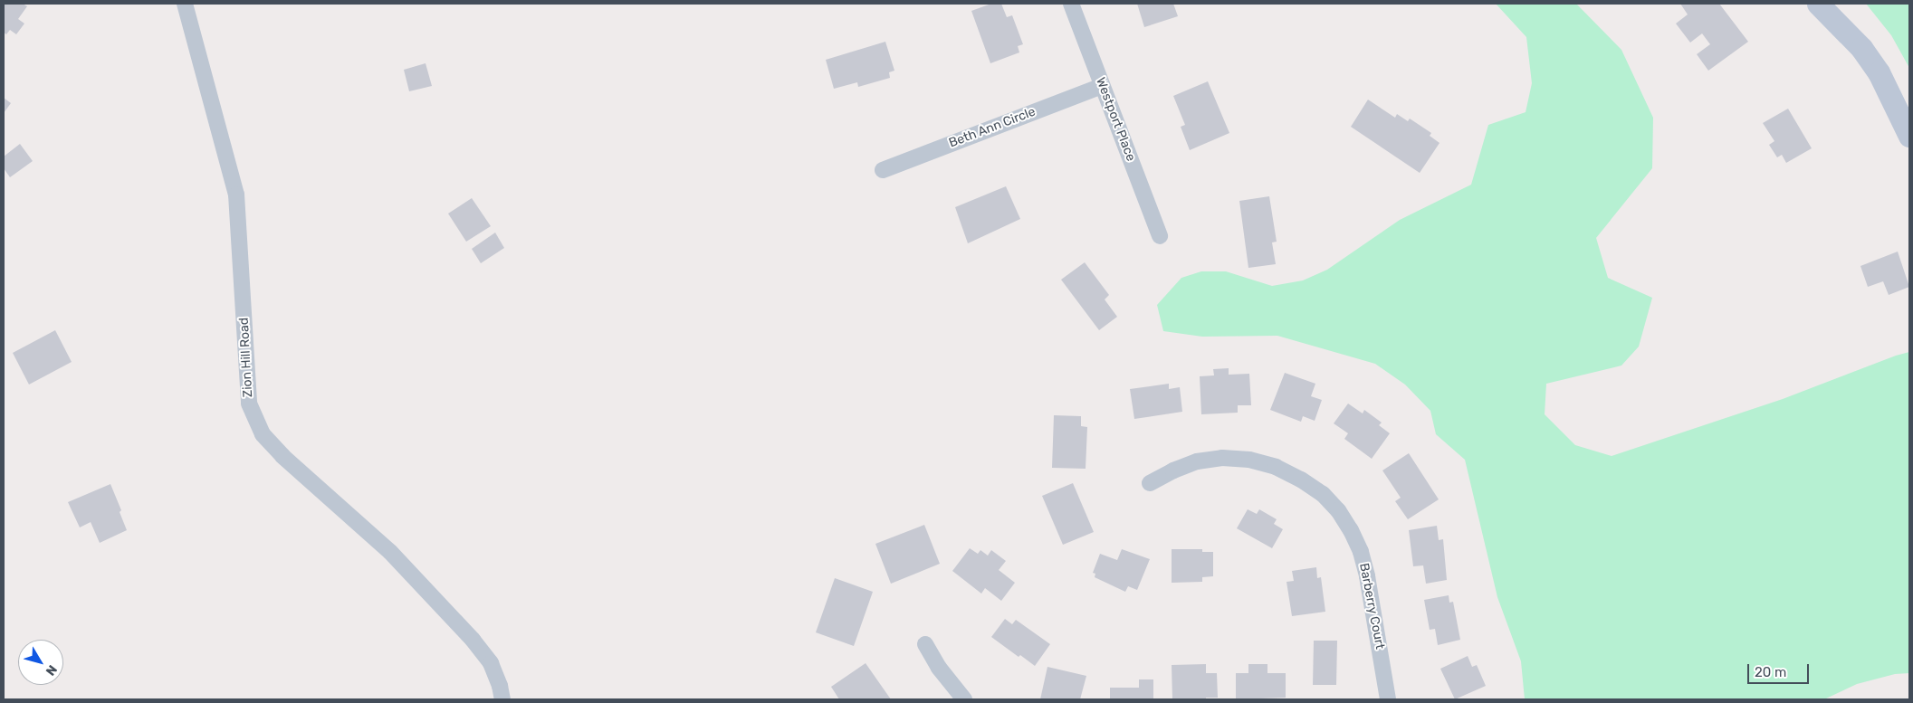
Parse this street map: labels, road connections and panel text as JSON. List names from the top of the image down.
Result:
{
  "streets": {
    "street": [
      "Westport Place",
      "Beth Ann Circle",
      "Zion Hill Road",
      "Barberry Court"
    ]
  },
  "crossings": [
    ["Westport Place", "Beth Ann Circle"]
  ],
  "scale_bar": "20 m",
  "north": "bottom right"
}
